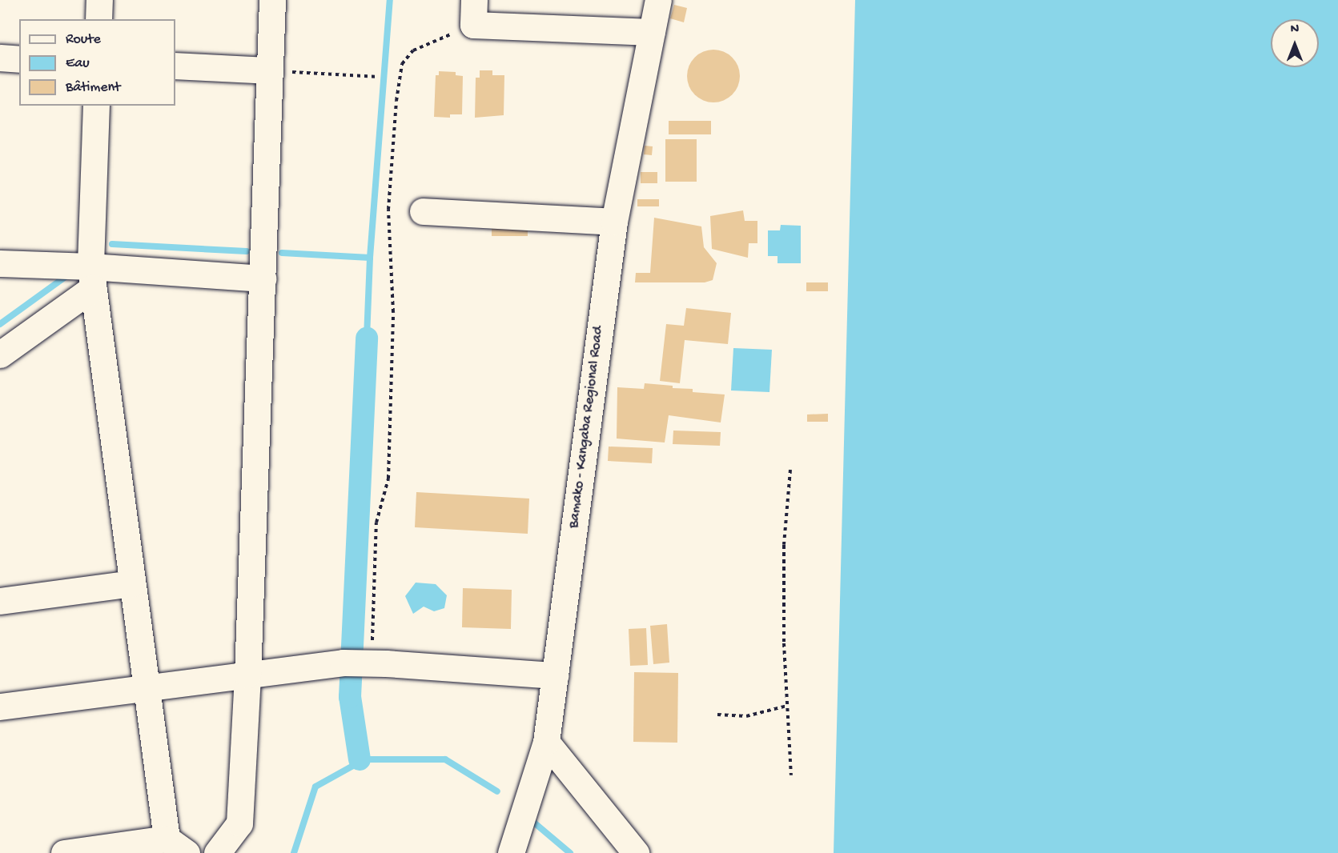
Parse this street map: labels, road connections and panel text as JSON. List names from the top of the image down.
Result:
{
  "streets": {
    "street": ["Bamako - Kangaba Regional Road"]
  },
  "legend": ["Route", "Eau", "Bâtiment"],
  "north": "top"
}
